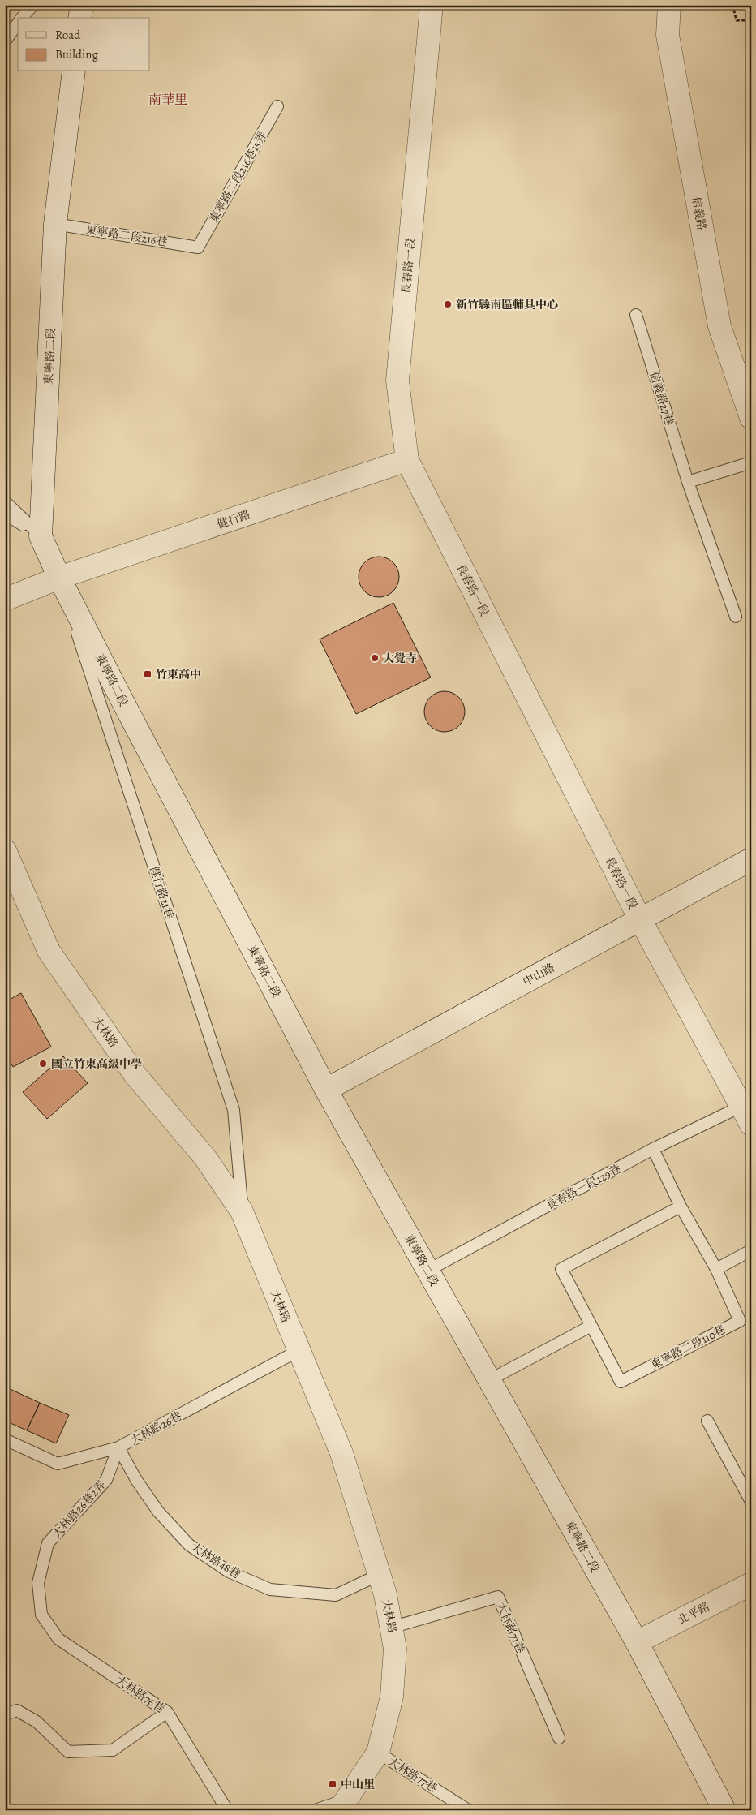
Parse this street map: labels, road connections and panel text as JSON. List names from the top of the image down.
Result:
{
  "streets": {
    "street": [
      "信義路",
      "長春路一段",
      "東寧路二段",
      "健行路",
      "中山路",
      "大林路",
      "北平路"
    ],
    "lane": [
      "東寧路二段216巷15弄",
      "東寧路二段216巷",
      "信義路27巷",
      "健行路21巷",
      "長春路一段129巷",
      "東寧路二段110巷",
      "大林路26巷",
      "大林路26巷2弄",
      "大林路48巷",
      "大林路71巷",
      "大林路76巷",
      "大林路77巷"
    ]
  },
  "crossings": [
    ["東寧路二段216巷15弄", "東寧路二段216巷"],
    ["東寧路二段216巷", "東寧路二段"],
    ["長春路一段", "健行路"],
    ["長春路一段", "中山路"],
    ["長春路一段", "長春路一段129巷"],
    ["東寧路二段", "健行路"],
    ["東寧路二段", "健行路21巷"],
    ["東寧路二段", "中山路"],
    ["東寧路二段", "長春路一段129巷"],
    ["東寧路二段", "北平路"],
    ["健行路", "健行路21巷"],
    ["健行路21巷", "大林路"],
    ["大林路", "大林路26巷"],
    ["大林路", "大林路48巷"],
    ["大林路", "大林路71巷"],
    ["大林路", "大林路77巷"],
    ["長春路一段129巷", "東寧路二段110巷"],
    ["大林路26巷", "大林路26巷2弄"],
    ["大林路26巷", "大林路48巷"],
    ["大林路26巷2弄", "大林路48巷"],
    ["大林路26巷2弄", "大林路76巷"]
  ],
  "districts": ["南華里"],
  "places": {
    "other": ["新竹縣南區輔具中心", "大覺寺", "國立竹東高級中學"],
    "transit": ["竹東高中", "中山里"]
  },
  "legend": ["Road", "Building"]
}
